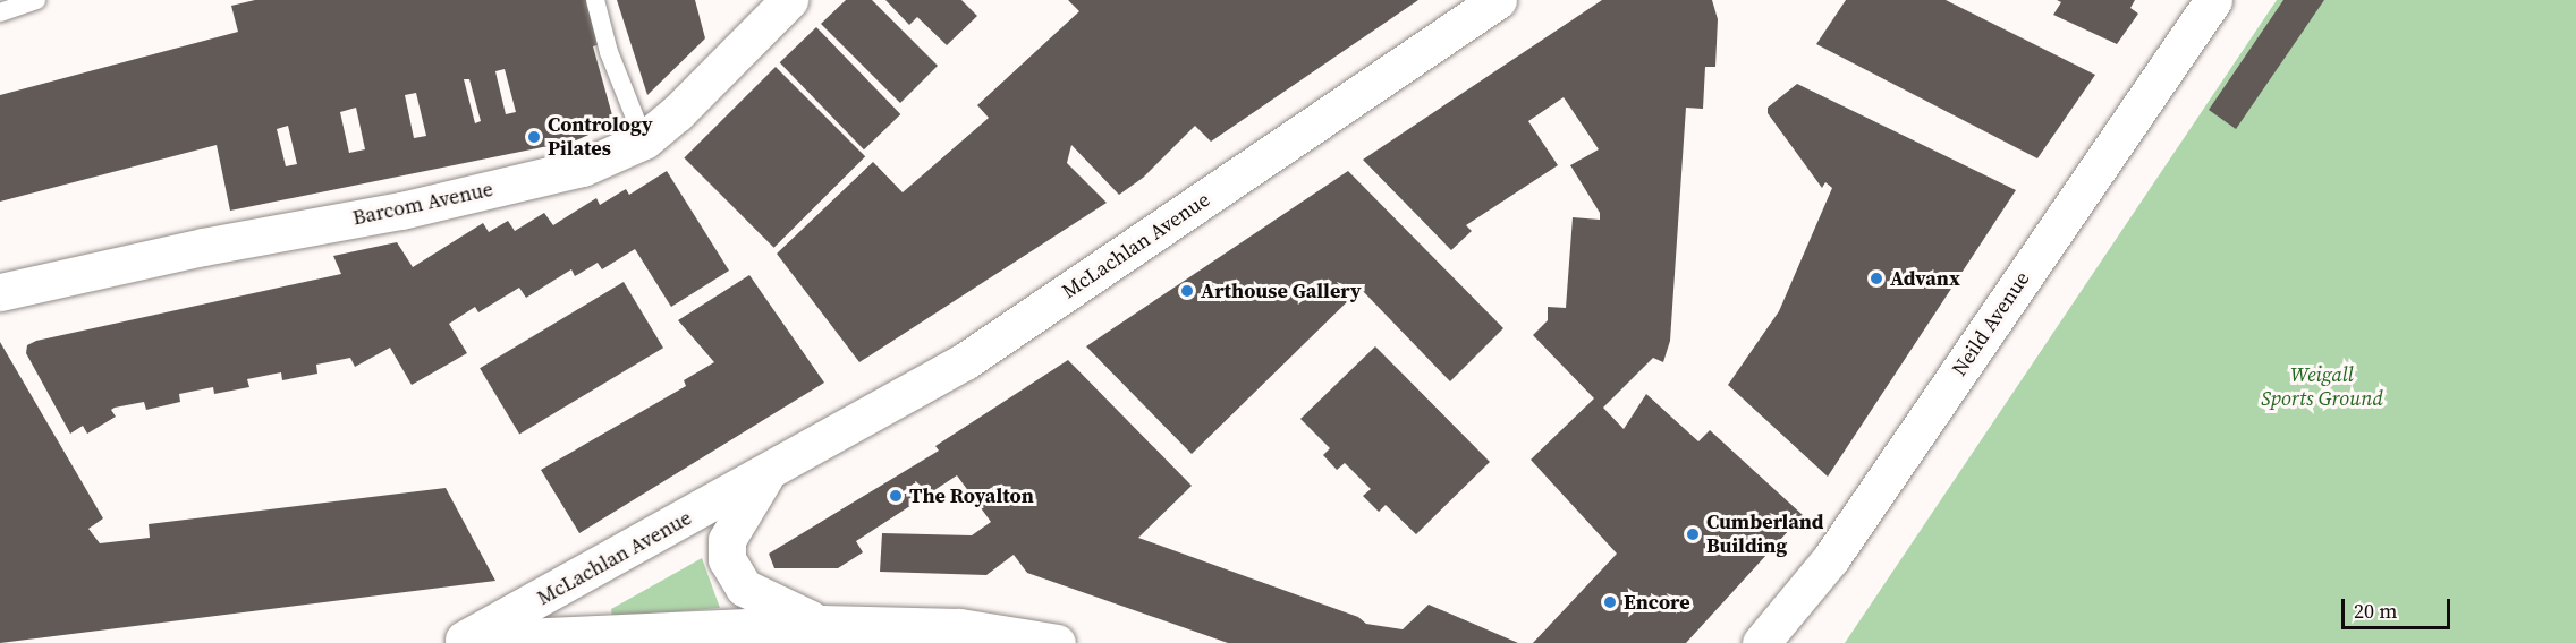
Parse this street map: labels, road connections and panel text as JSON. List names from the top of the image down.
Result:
{
  "streets": {
    "main road": ["Barcom Avenue", "McLachlan Avenue", "Neild Avenue"]
  },
  "parks": ["Weigall Sports Ground"],
  "places": [
    "Contrology Pilates",
    "Advanx",
    "Arthouse Gallery",
    "The Royalton",
    "Cumberland Building",
    "Encore"
  ],
  "scale_bar": "20 m"
}
